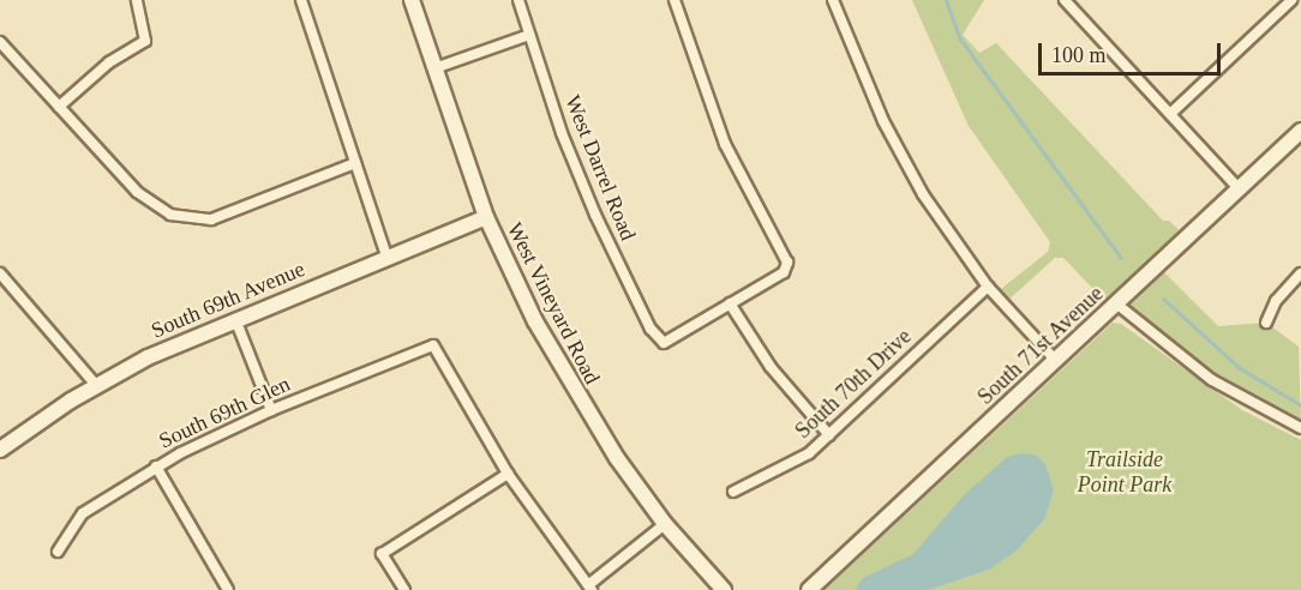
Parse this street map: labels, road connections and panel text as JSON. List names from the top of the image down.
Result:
{
  "streets": {
    "street": [
      "West Darrel Road",
      "South 69th Avenue",
      "West Vineyard Road",
      "South 71st Avenue",
      "South 70th Drive",
      "South 69th Glen"
    ]
  },
  "crossings": [
    ["South 69th Avenue", "West Vineyard Road"]
  ],
  "parks": ["Trailside Point Park"],
  "scale_bar": "100 m"
}
